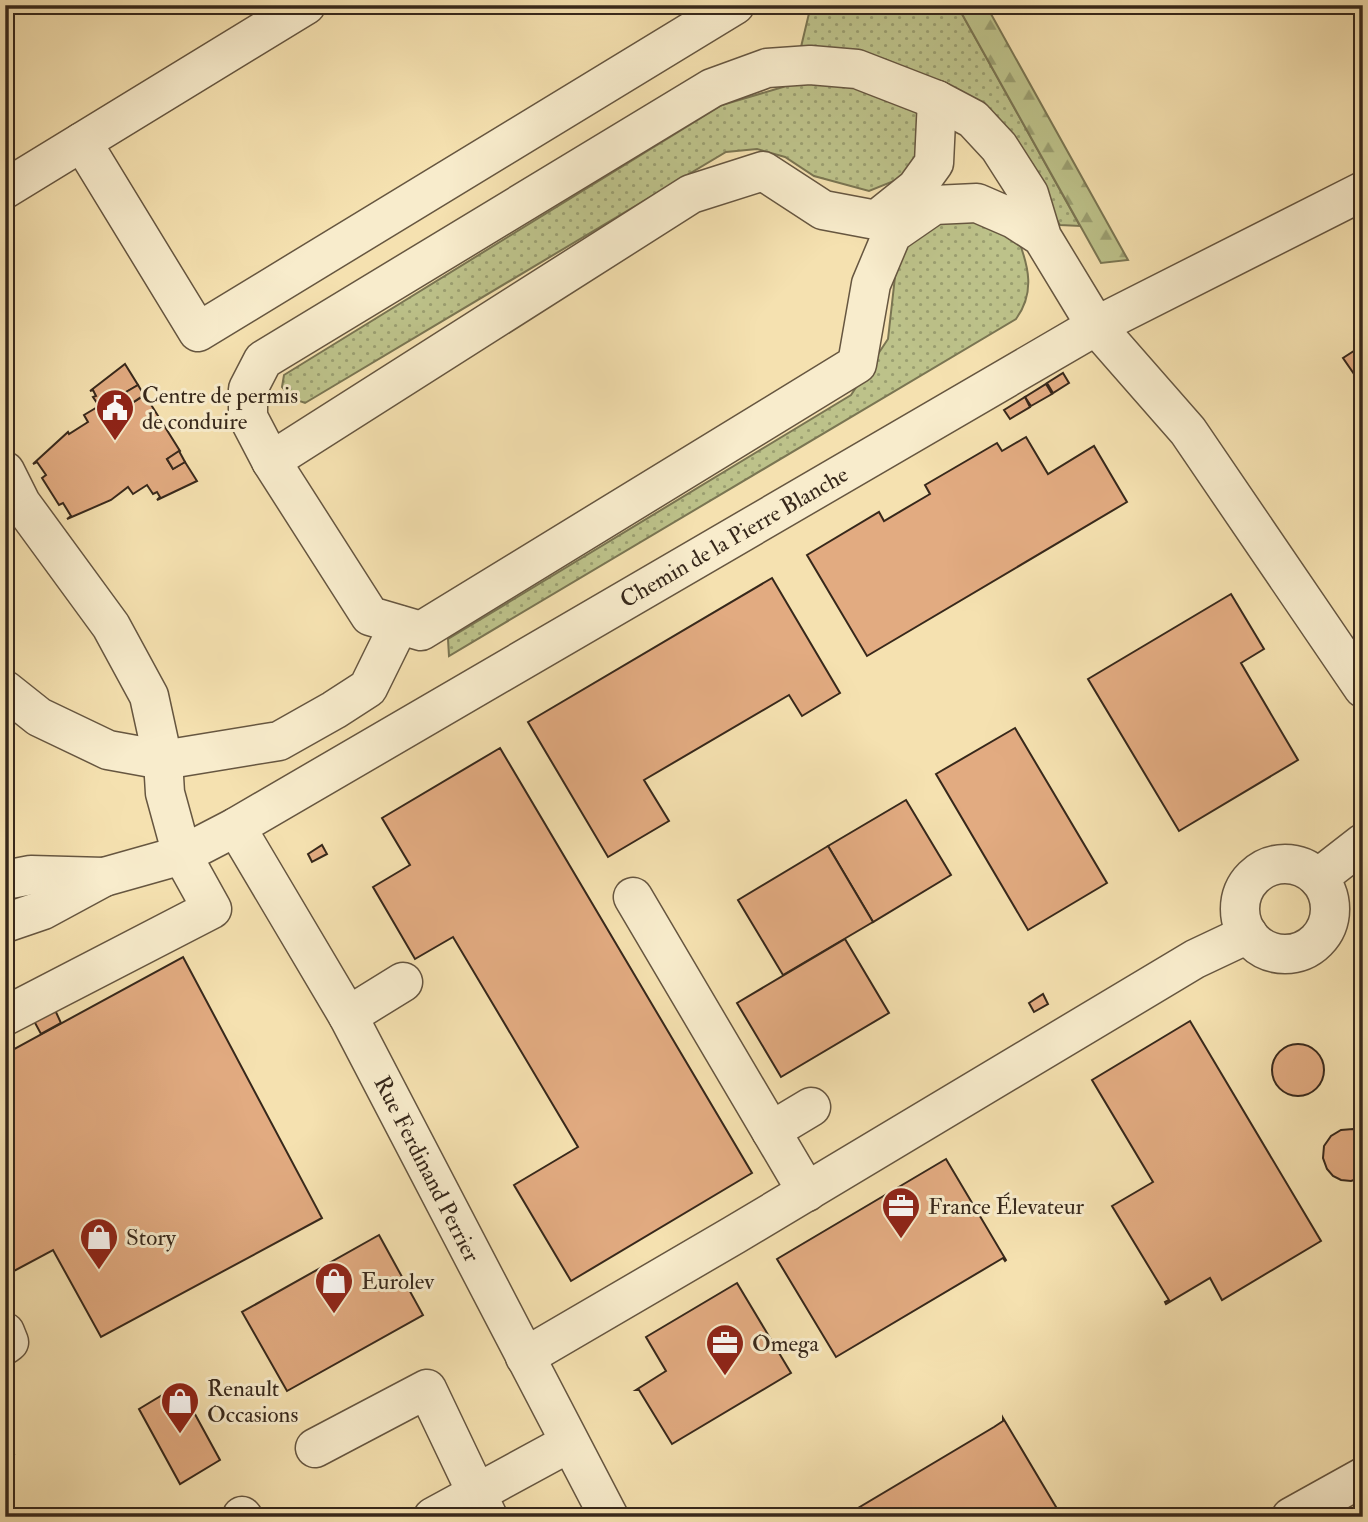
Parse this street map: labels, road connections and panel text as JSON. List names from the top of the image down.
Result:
{
  "streets": {
    "street": ["Chemin de la Pierre Blanche", "Rue Ferdinand Perrier"]
  },
  "crossings": [
    ["Chemin de la Pierre Blanche", "Rue Ferdinand Perrier"]
  ],
  "places": {
    "public building": ["Centre de permis de conduire"],
    "office": ["France Élevateur", "Omega"],
    "shop": ["Story", "Eurolev", "Renault Occasions"]
  }
}
